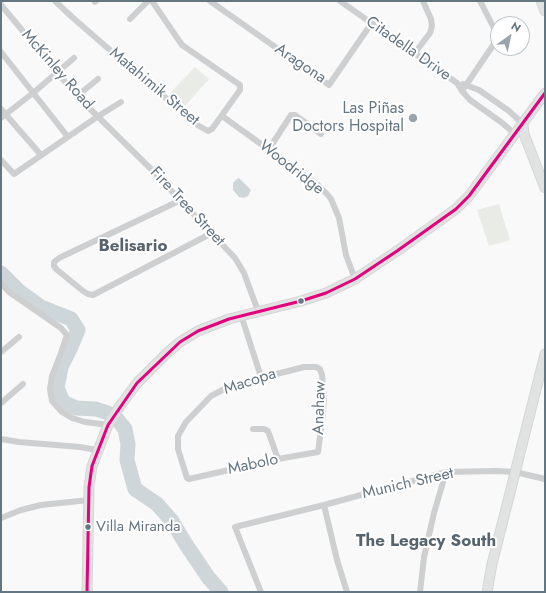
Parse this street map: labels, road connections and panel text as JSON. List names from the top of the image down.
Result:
{
  "streets": {
    "street": [
      "Citadella Drive",
      "Aragona",
      "McKinley Road",
      "Matahimik Street",
      "Woodridge",
      "Fire Tree Street",
      "Macopa",
      "Anahaw",
      "Mabolo",
      "Munich Street"
    ]
  },
  "crossings": [
    ["Citadella Drive", "Aragona"],
    ["McKinley Road", "Fire Tree Street"],
    ["Matahimik Street", "Woodridge"],
    ["Macopa", "Anahaw"],
    ["Macopa", "Mabolo"],
    ["Anahaw", "Mabolo"]
  ],
  "districts": ["Belisario", "The Legacy South"],
  "places": ["Las Piñas Doctors Hospital", "Villa Miranda"],
  "north": "top right"
}
